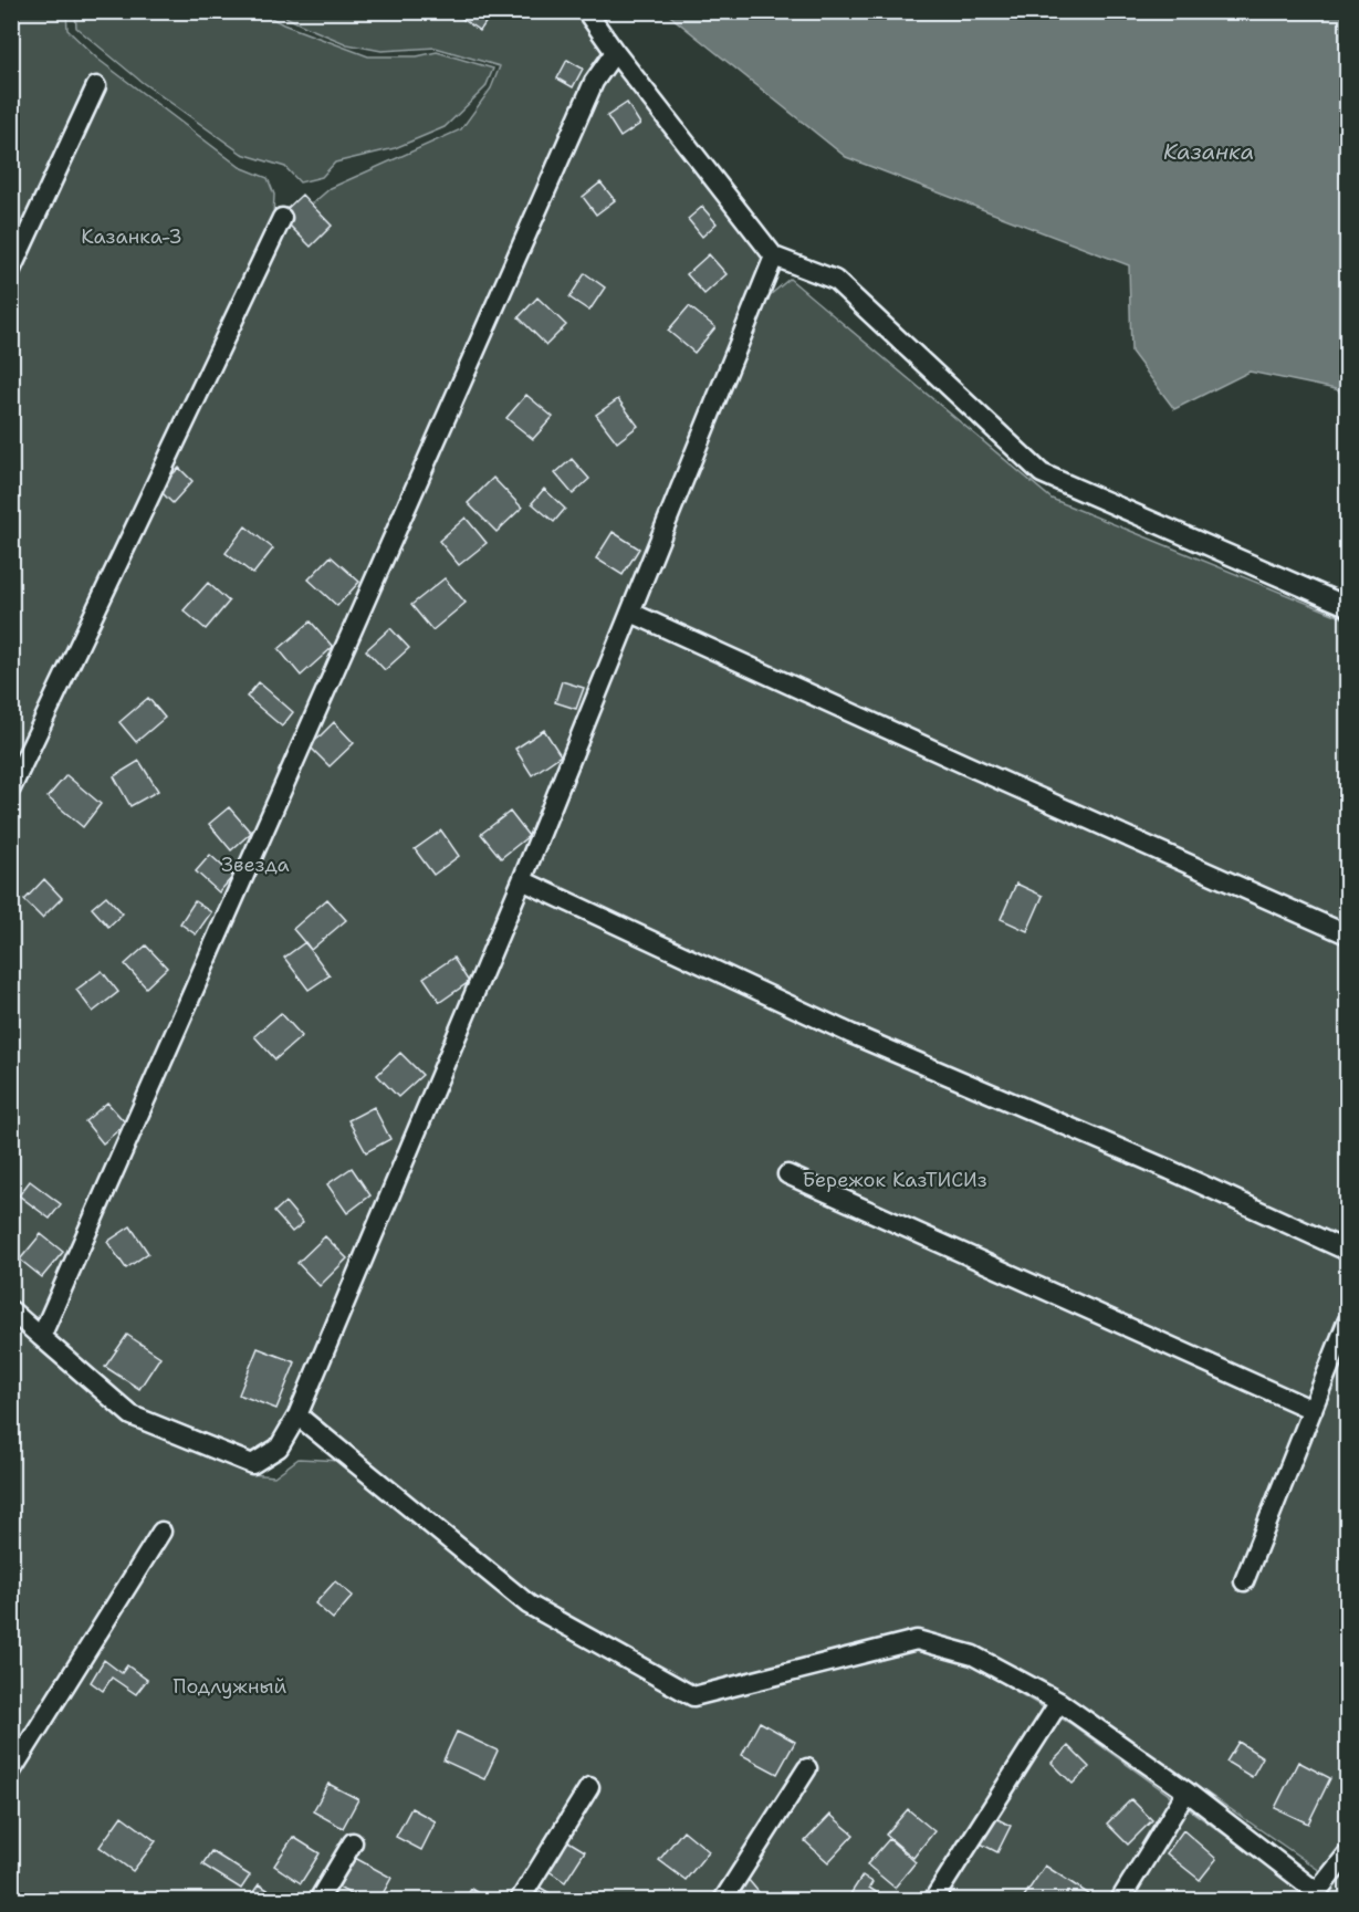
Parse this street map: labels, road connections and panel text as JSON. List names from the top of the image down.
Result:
{
  "water": ["Казанка"],
  "parks": [
    "Казанка-3",
    "Звезда",
    "Бережок КазТИСИз",
    "Подлужный"
  ]
}
